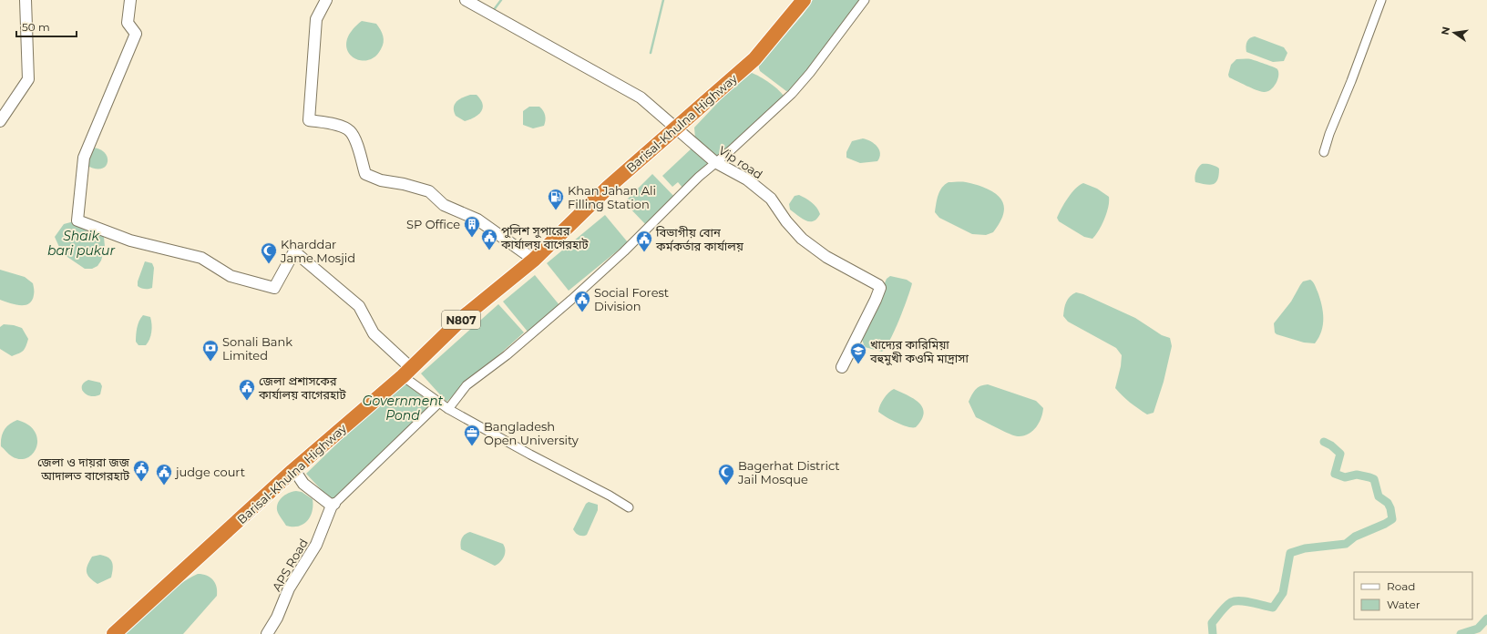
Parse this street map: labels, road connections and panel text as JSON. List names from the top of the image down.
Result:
{
  "streets": {
    "highway": ["Barisal-Khulna Highway", "N807"],
    "street": ["Vip road", "APS Road"]
  },
  "crossings": [
    ["Barisal-Khulna Highway", "Vip road"]
  ],
  "water": ["Shaik bari pukur", "Government Pond"],
  "places": {
    "fuel station": ["Khan Jahan Ali Filling Station"],
    "building": ["SP Office"],
    "public building": [
      "পুলিশ সুপারের কার্যালয় বাগেরহাট",
      "বিভাগীয় বোন কর্মকর্তার কার্যালয়",
      "Social Forest Division",
      "জেলা প্রশাসকের কার্যালয় বাগেরহাট",
      "জেলা ও দায়রা জজ আদালত বাগেরহাট",
      "judge court"
    ],
    "mosque": ["Kharddar Jame Mosjid", "Bagerhat District Jail Mosque"],
    "bank": ["Sonali Bank Limited"],
    "school or university": ["খাদ্যের কারিমিয়া বহুমুখী কওমি মাদ্রাসা"],
    "office": ["Bangladesh Open University"]
  },
  "legend": ["Road", "Water"],
  "scale_bar": "50 m",
  "north": "left"
}
